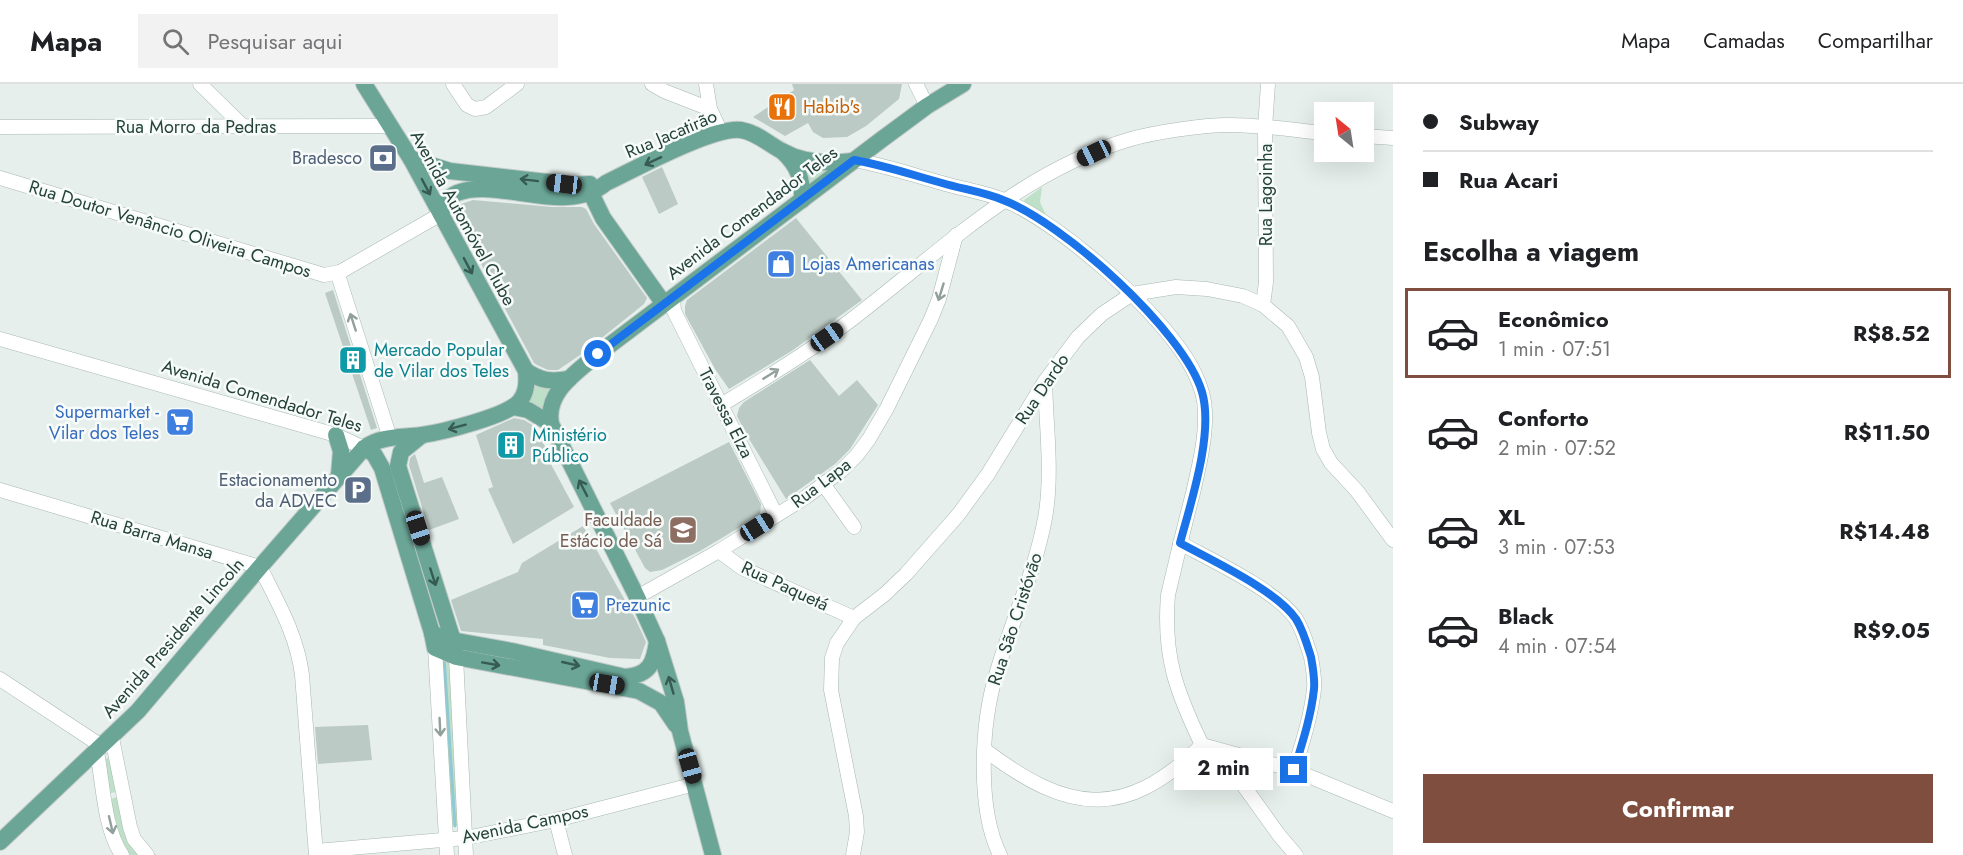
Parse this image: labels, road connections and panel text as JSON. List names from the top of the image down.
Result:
{
  "streets": {
    "main road": [
      "Rua Jacatirão",
      "Avenida Comendador Teles",
      "Avenida Automóvel Clube",
      "Avenida Presidente Lincoln"
    ],
    "street": [
      "Rua Morro da Pedras",
      "Rua Lagoinha",
      "Rua Doutor Venâncio Oliveira Campos",
      "Rua Dardo",
      "Travessa Elza",
      "Rua Lapa",
      "Rua Barra Mansa",
      "Rua Paquetá",
      "Rua São Cristóvão",
      "Avenida Campos"
    ]
  },
  "crossings": [
    ["Rua Morro da Pedras", "Avenida Automóvel Clube"],
    ["Rua Jacatirão", "Avenida Comendador Teles"],
    ["Rua Jacatirão", "Avenida Automóvel Clube"],
    ["Rua Lagoinha", "Rua Dardo"],
    ["Avenida Comendador Teles", "Travessa Elza"],
    ["Avenida Comendador Teles", "Avenida Presidente Lincoln"],
    ["Rua Dardo", "Rua Paquetá"],
    ["Rua Dardo", "Rua São Cristóvão"],
    ["Travessa Elza", "Rua Lapa"],
    ["Rua Lapa", "Rua Paquetá"],
    ["Rua Barra Mansa", "Avenida Presidente Lincoln"]
  ],
  "one_way": ["Avenida Automóvel Clube", "Rua Lapa"],
  "places": {
    "restaurant": ["Habib's"],
    "bank": ["Bradesco"],
    "shop": ["Lojas Americanas"],
    "building": ["Mercado Popular de Vilar dos Teles", "Ministério Público"],
    "supermarket": ["Supermarket - Vilar dos Teles", "Prezunic"],
    "parking": ["Estacionamento da ADVEC"],
    "school or university": ["Faculdade Estácio de Sá"]
  },
  "north": "top left",
  "page": {
    "header": "Mapa",
    "search": "Pesquisar aqui",
    "nav": ["Mapa", "Camadas", "Compartilhar"],
    "banner": ["Subway", "Rua Acari"],
    "heading": "Escolha a viagem",
    "list": [
      {
        "name": "Econômico",
        "note": "1 min · 07:51",
        "value": "R$8.52"
      },
      {
        "name": "Conforto",
        "note": "2 min · 07:52",
        "value": "R$11.50"
      },
      {
        "name": "XL",
        "note": "3 min · 07:53",
        "value": "R$14.48"
      },
      {
        "name": "Black",
        "note": "4 min · 07:54",
        "value": "R$9.05"
      }
    ],
    "bubble": "2 min",
    "buttons": "Confirmar"
  }
}
